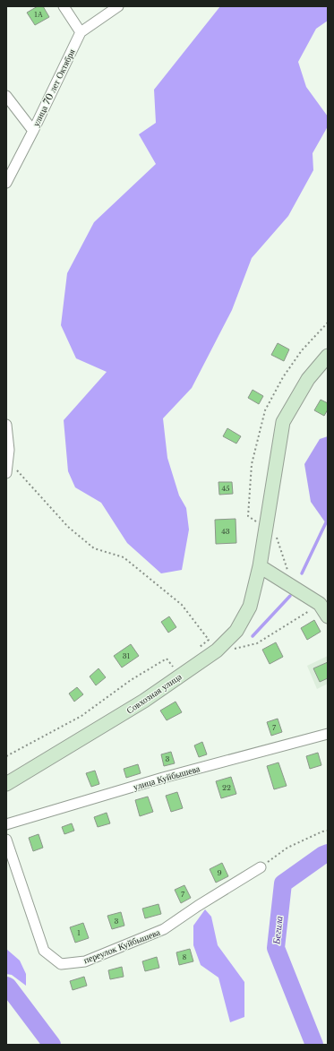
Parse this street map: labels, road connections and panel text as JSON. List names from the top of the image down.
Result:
{
  "streets": {
    "street": [
      "улица 70 лет Октября",
      "Совхозная улица",
      "улица Куйбышева",
      "переулок Куйбышева"
    ]
  },
  "water": ["Бегила"],
  "house_numbers": [
    "1А",
    "45",
    "43",
    "31",
    "7",
    "3",
    "22",
    "9",
    "7",
    "3",
    "1",
    "8"
  ]
}
